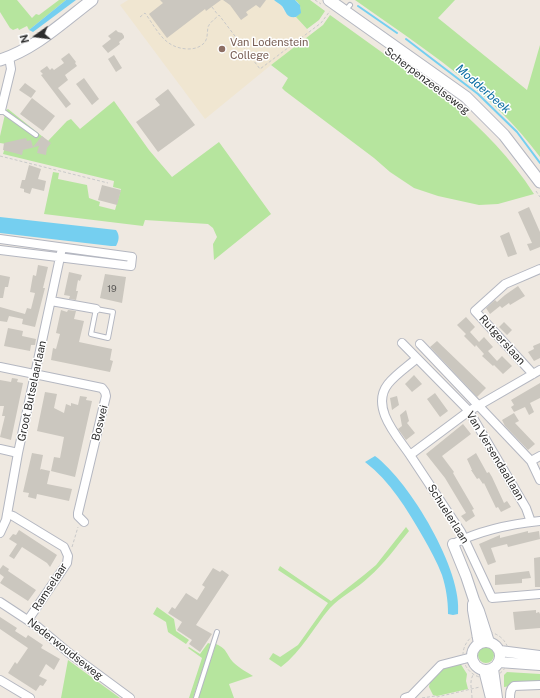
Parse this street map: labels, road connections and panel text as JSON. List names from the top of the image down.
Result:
{
  "streets": {
    "main road": ["Scherpenzeelseweg"],
    "street": [
      "Rutgerslaan",
      "Groot Butselaarlaan",
      "Boswei",
      "Van Versendaallaan",
      "Schuelerlaan",
      "Ramselaar",
      "Nederwoudseweg"
    ]
  },
  "crossings": [
    ["Groot Butselaarlaan", "Boswei"],
    ["Groot Butselaarlaan", "Ramselaar"],
    ["Van Versendaallaan", "Schuelerlaan"],
    ["Ramselaar", "Nederwoudseweg"]
  ],
  "water": ["Modderbeek"],
  "places": ["Van Lodenstein College"],
  "house_numbers": ["19"],
  "north": "left"
}
